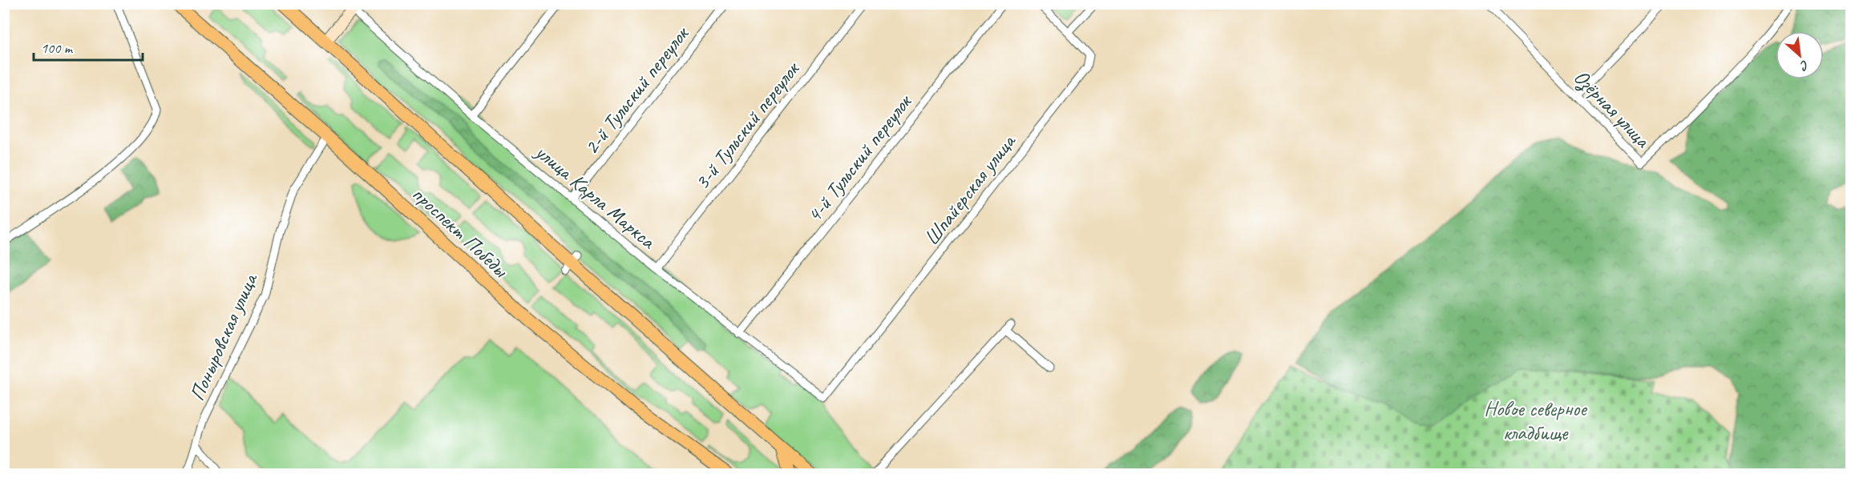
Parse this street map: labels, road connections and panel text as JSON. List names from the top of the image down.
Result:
{
  "streets": {
    "main road": ["проспект Победы"],
    "street": [
      "2-й Тульский переулок",
      "Озёрная улица",
      "3-й Тульский переулок",
      "4-й Тульский переулок",
      "Шпайерская улица",
      "улица Карла Маркса",
      "Поныровская улица"
    ]
  },
  "crossings": [
    ["2-й Тульский переулок", "улица Карла Маркса"],
    ["3-й Тульский переулок", "улица Карла Маркса"],
    ["4-й Тульский переулок", "улица Карла Маркса"],
    ["Шпайерская улица", "улица Карла Маркса"],
    ["проспект Победы", "Поныровская улица"]
  ],
  "parks": ["Новое северное кладбище"],
  "scale_bar": "100 m",
  "north": "bottom right"
}
